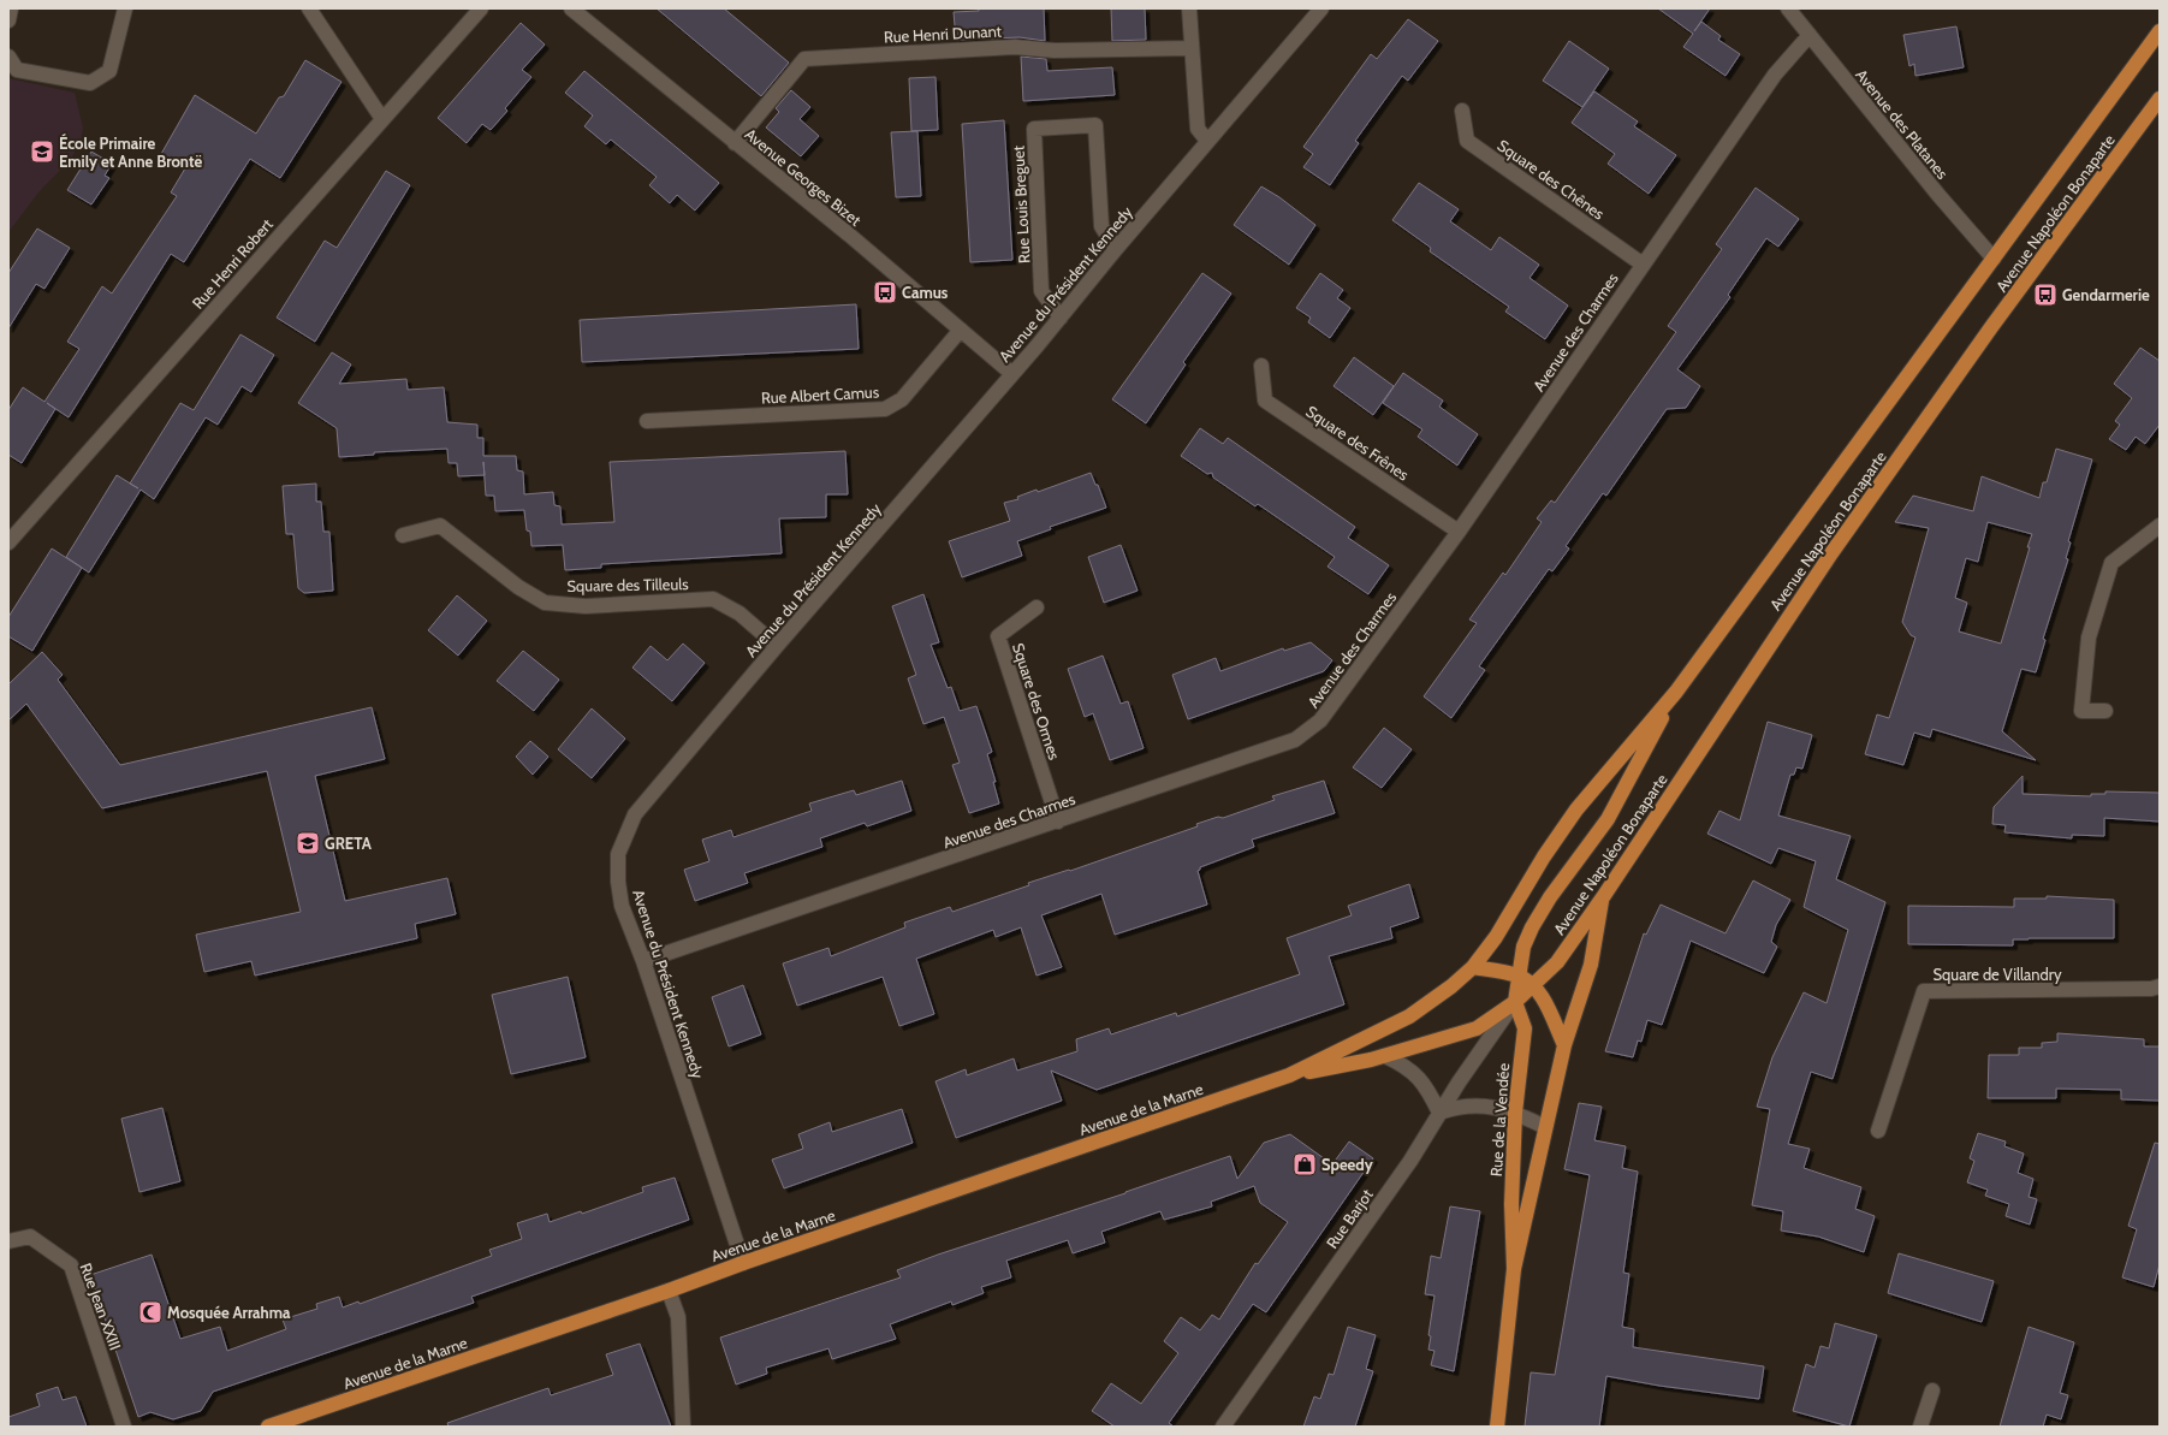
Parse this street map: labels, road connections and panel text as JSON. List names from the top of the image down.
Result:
{
  "streets": {
    "main road": ["Avenue Napoléon Bonaparte", "Avenue de la Marne", "Rue de la Vendée"],
    "street": [
      "Rue Henri Dunant",
      "Avenue des Platanes",
      "Avenue Georges Bizet",
      "Square des Chênes",
      "Rue Louis Breguet",
      "Rue Henri Robert",
      "Avenue du Président Kennedy",
      "Avenue des Charmes",
      "Rue Albert Camus",
      "Square des Frênes",
      "Square des Tilleuls",
      "Square des Ormes",
      "Square de Villandry",
      "Rue Barjot",
      "Rue Jean XXIII"
    ]
  },
  "crossings": [
    ["Rue Henri Dunant", "Avenue Georges Bizet"],
    ["Avenue des Platanes", "Avenue Napoléon Bonaparte"],
    ["Avenue des Platanes", "Avenue des Charmes"],
    ["Avenue Georges Bizet", "Avenue du Président Kennedy"],
    ["Avenue Georges Bizet", "Rue Albert Camus"],
    ["Square des Chênes", "Avenue des Charmes"],
    ["Rue Louis Breguet", "Avenue du Président Kennedy"],
    ["Avenue Napoléon Bonaparte", "Avenue de la Marne"],
    ["Avenue Napoléon Bonaparte", "Rue de la Vendée"],
    ["Avenue du Président Kennedy", "Avenue des Charmes"],
    ["Avenue du Président Kennedy", "Square des Tilleuls"],
    ["Avenue du Président Kennedy", "Avenue de la Marne"],
    ["Avenue des Charmes", "Square des Frênes"],
    ["Avenue des Charmes", "Square des Ormes"],
    ["Avenue de la Marne", "Rue de la Vendée"],
    ["Avenue de la Marne", "Rue Barjot"],
    ["Rue de la Vendée", "Rue Barjot"]
  ],
  "places": {
    "school or university": ["École Primaire Emily et Anne Brontë", "GRETA"],
    "bus stop": ["Camus", "Gendarmerie"],
    "shop": ["Speedy"],
    "mosque": ["Mosquée Arrahma"]
  }
}
